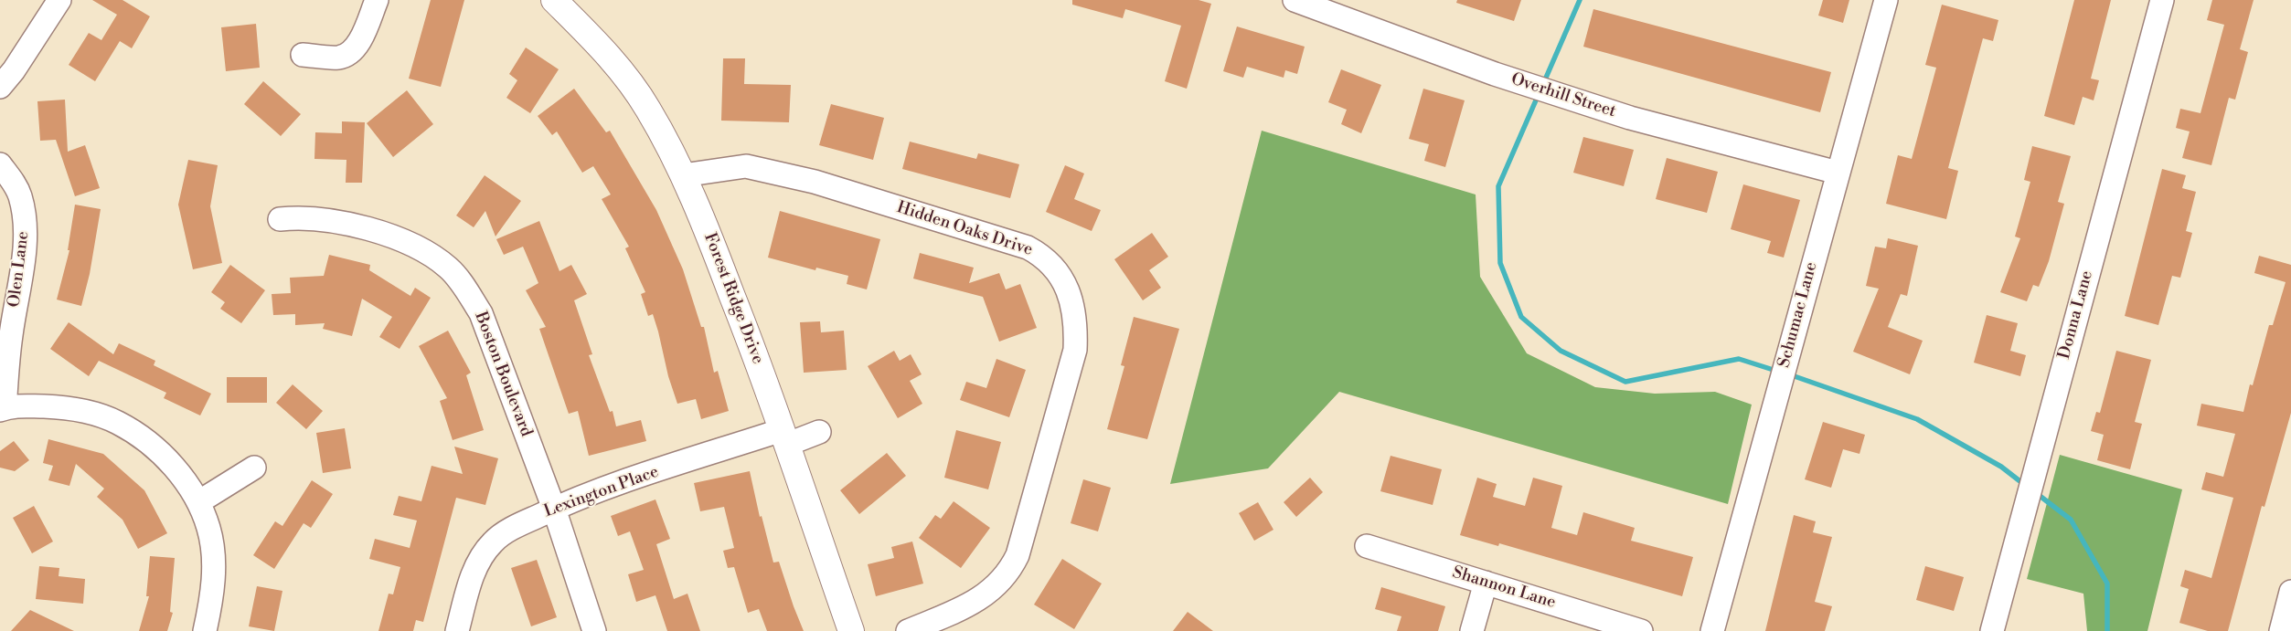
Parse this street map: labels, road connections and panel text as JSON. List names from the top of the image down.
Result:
{
  "streets": {
    "main road": ["Forest Ridge Drive"],
    "street": [
      "Overhill Street",
      "Hidden Oaks Drive",
      "Olen Lane",
      "Schumac Lane",
      "Donna Lane",
      "Boston Boulevard",
      "Lexington Place",
      "Shannon Lane"
    ]
  },
  "crossings": [
    ["Overhill Street", "Schumac Lane"],
    ["Hidden Oaks Drive", "Forest Ridge Drive"],
    ["Forest Ridge Drive", "Lexington Place"],
    ["Boston Boulevard", "Lexington Place"]
  ]
}
